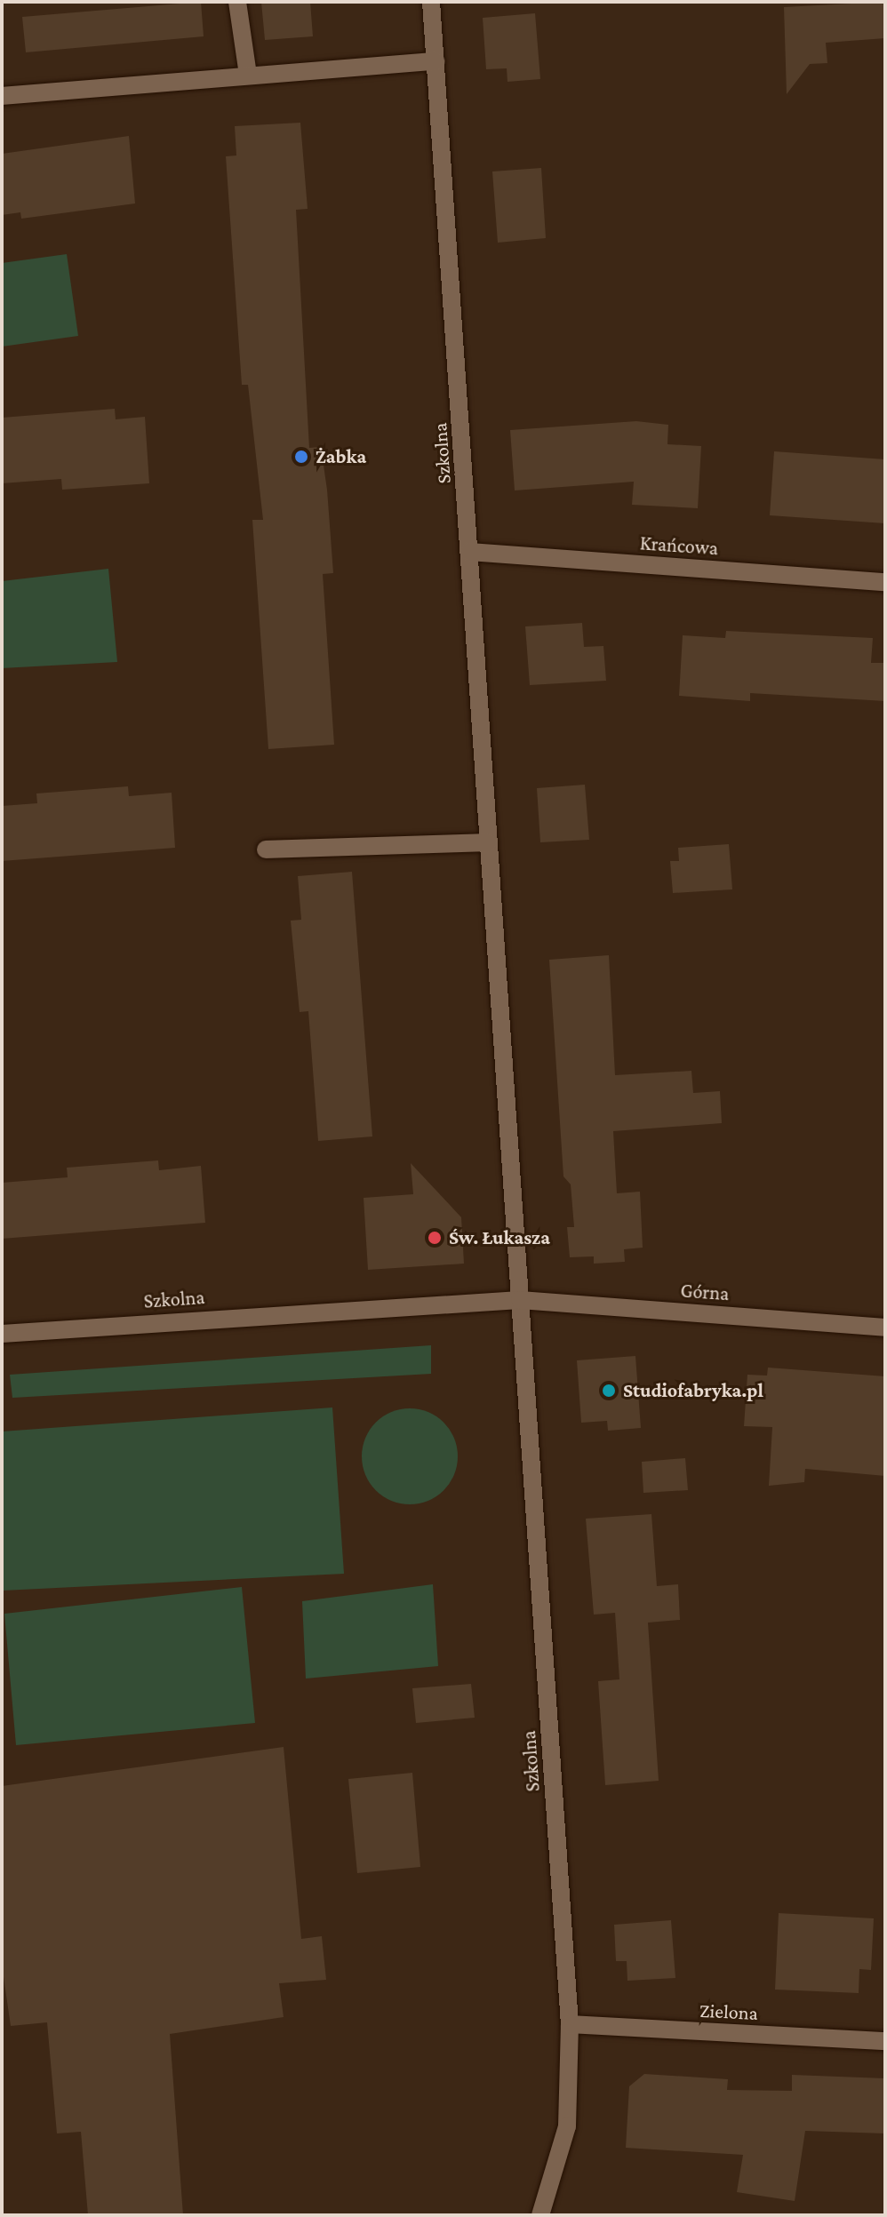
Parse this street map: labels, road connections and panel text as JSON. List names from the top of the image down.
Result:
{
  "streets": {
    "street": [
      "Szkolna",
      "Krańcowa",
      "Górna",
      "Zielona"
    ]
  },
  "crossings": [
    ["Szkolna", "Krańcowa"],
    ["Szkolna", "Górna"],
    ["Szkolna", "Zielona"]
  ],
  "places": ["Żabka", "Św. Łukasza", "Studiofabryka.pl"]
}
